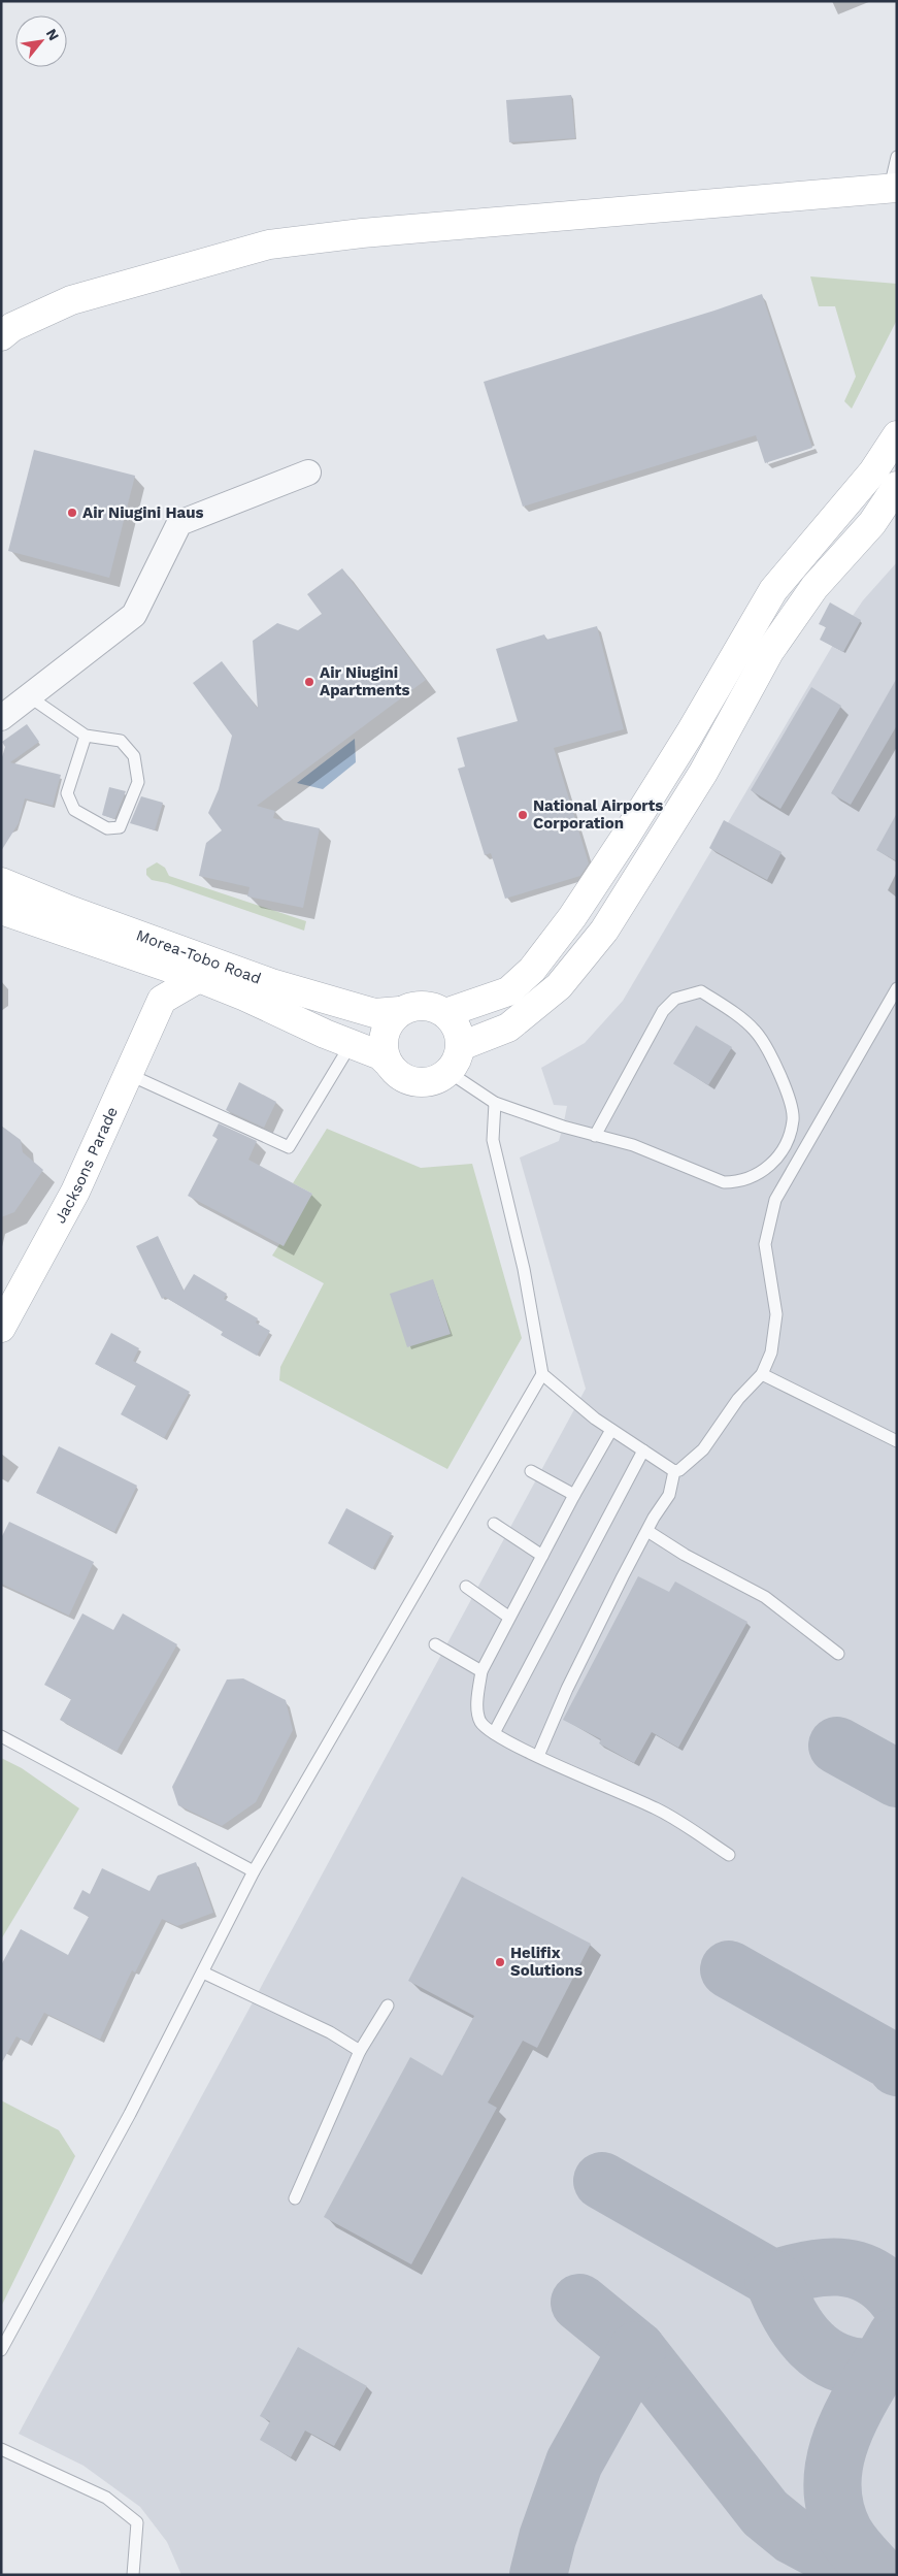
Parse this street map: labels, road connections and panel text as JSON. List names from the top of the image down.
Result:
{
  "streets": {
    "main road": ["Morea-Tobo Road", "Jacksons Parade"]
  },
  "places": [
    "Air Niugini Haus",
    "Air Niugini Apartments",
    "National Airports Corporation",
    "Helifix Solutions"
  ],
  "north": "top right"
}
